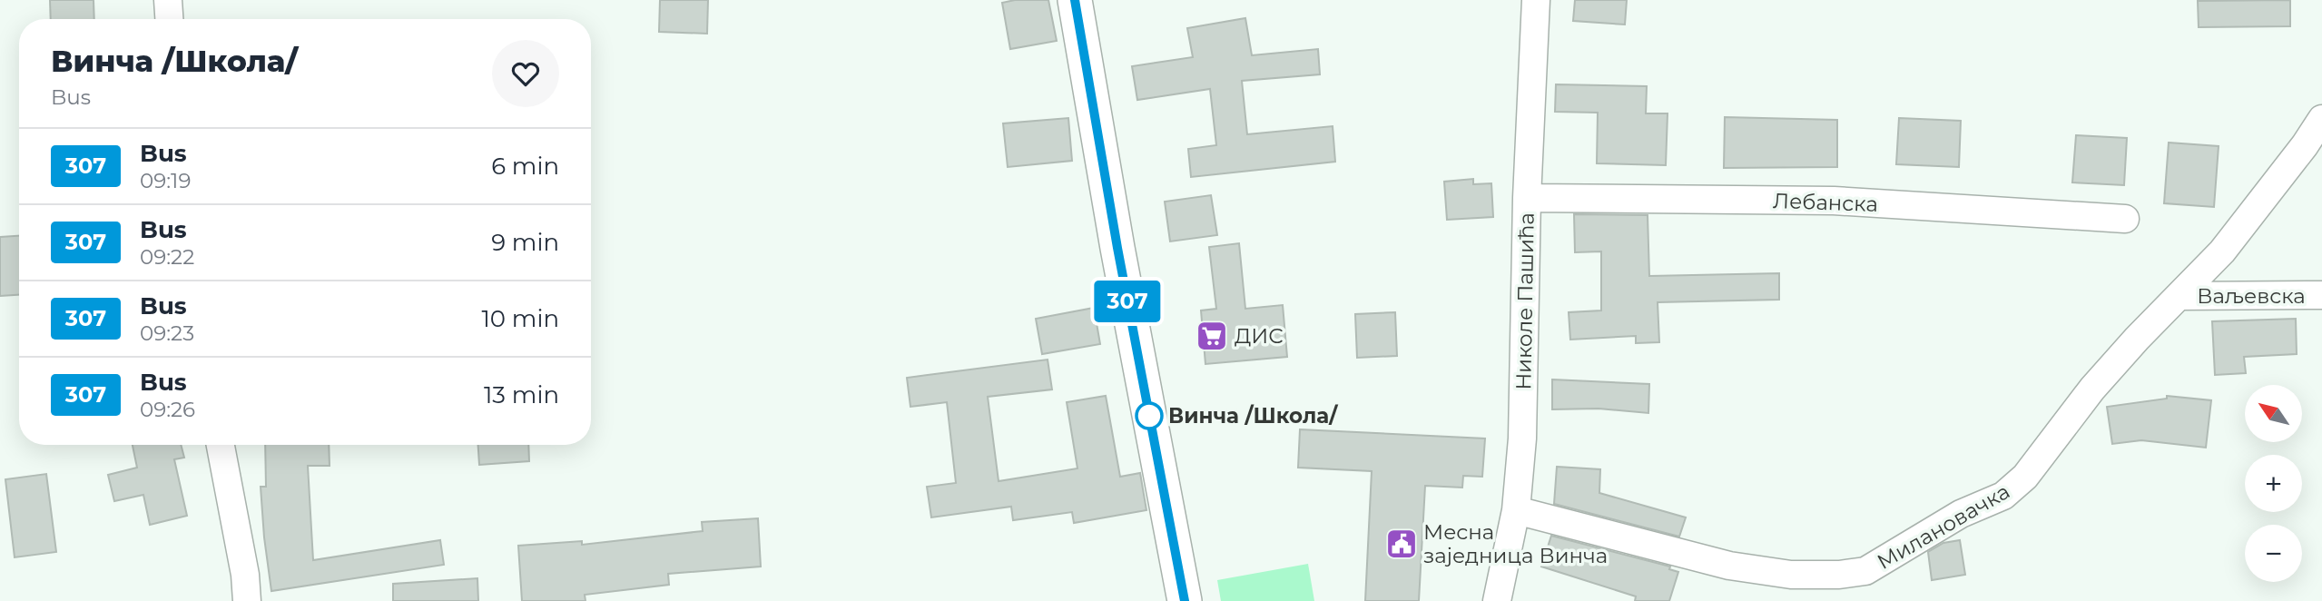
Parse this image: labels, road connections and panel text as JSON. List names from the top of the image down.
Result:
{
  "streets": {
    "street": [
      "Лебанска",
      "Ваљевска",
      "Николе Пашића",
      "Милановачка"
    ]
  },
  "crossings": [
    ["Лебанска", "Николе Пашића"],
    ["Ваљевска", "Милановачка"],
    ["Николе Пашића", "Милановачка"]
  ],
  "places": {
    "supermarket": ["ДИС"],
    "other": ["Винча /Школа/"],
    "public building": ["Месна заједница Винча"]
  },
  "lines": ["bus line 307"],
  "north": "top left",
  "page": {
    "on_map": "307",
    "heading": ["Винча /Школа/", "Bus"],
    "list": [
      {
        "mark": "307",
        "name": "Bus",
        "note": "09:19",
        "value": "6 min"
      },
      {
        "mark": "307",
        "name": "Bus",
        "note": "09:22",
        "value": "9 min"
      },
      {
        "mark": "307",
        "name": "Bus",
        "note": "09:23",
        "value": "10 min"
      },
      {
        "mark": "307",
        "name": "Bus",
        "note": "09:26",
        "value": "13 min"
      }
    ],
    "map_buttons": ["+", "−"]
  }
}
